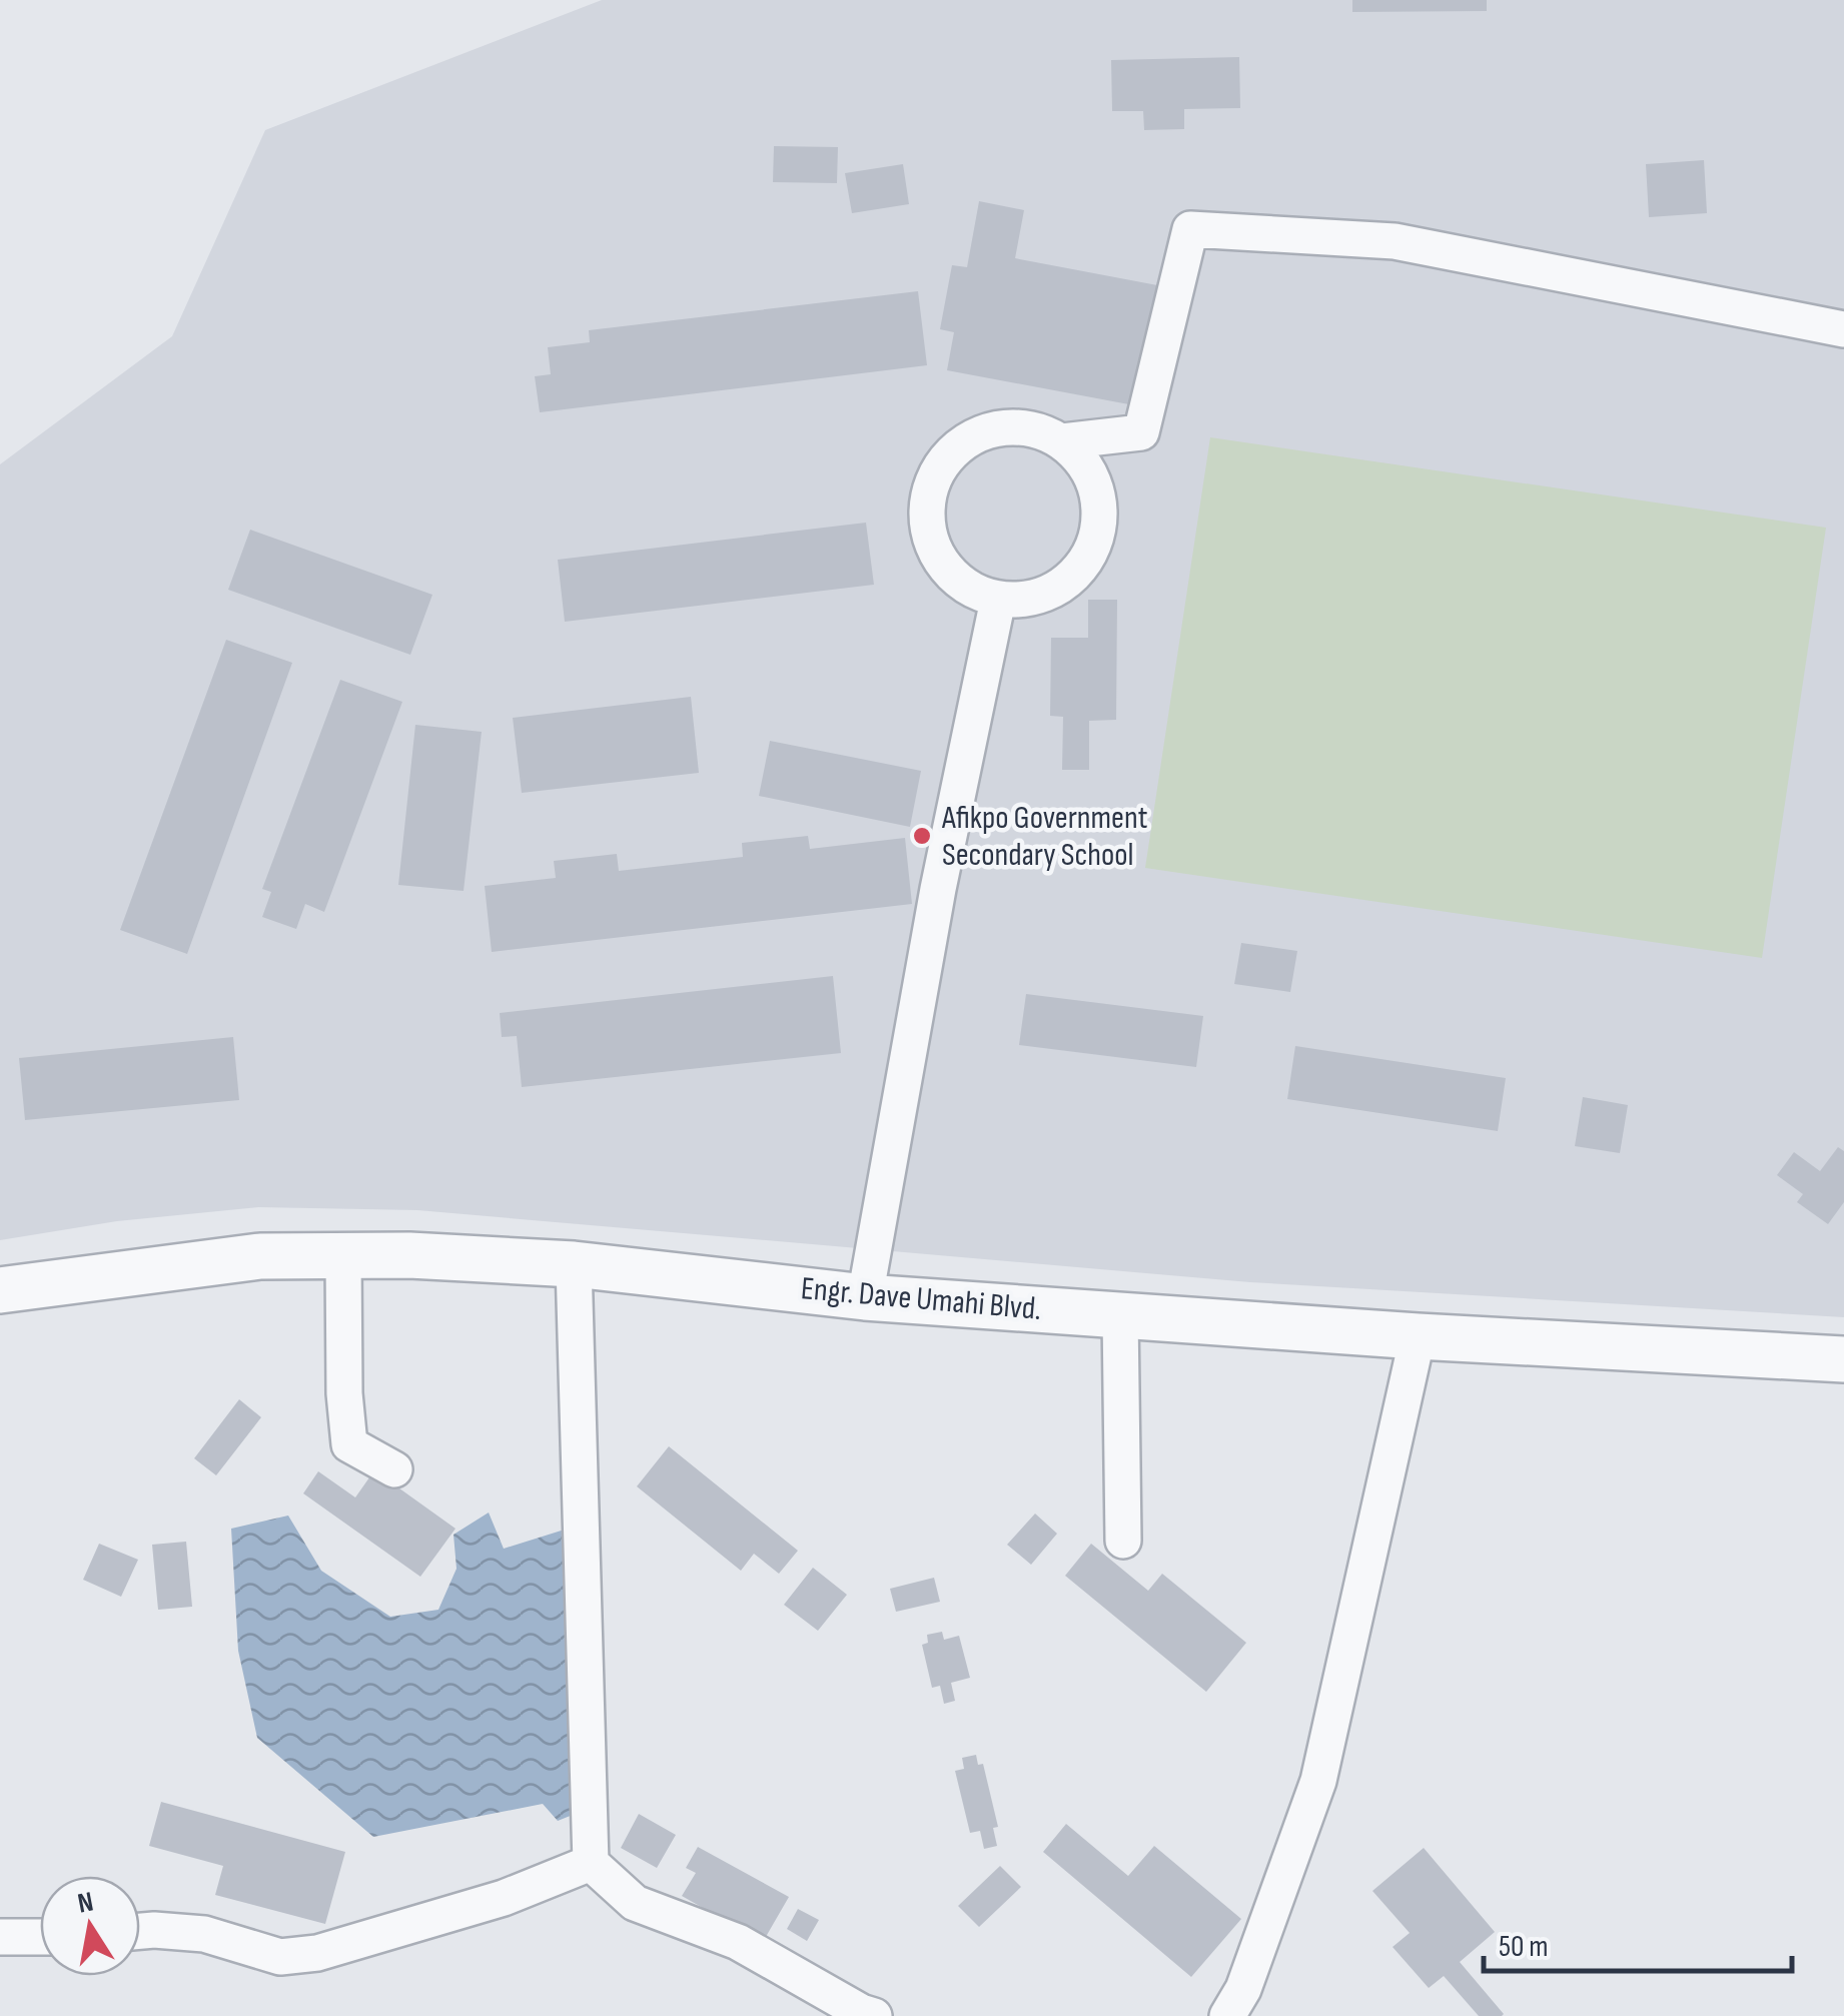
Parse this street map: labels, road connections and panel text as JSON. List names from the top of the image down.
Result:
{
  "streets": {
    "street": ["Engr. Dave Umahi Blvd."]
  },
  "places": ["Afikpo Government Secondary School"],
  "scale_bar": "50 m",
  "north": "top"
}
